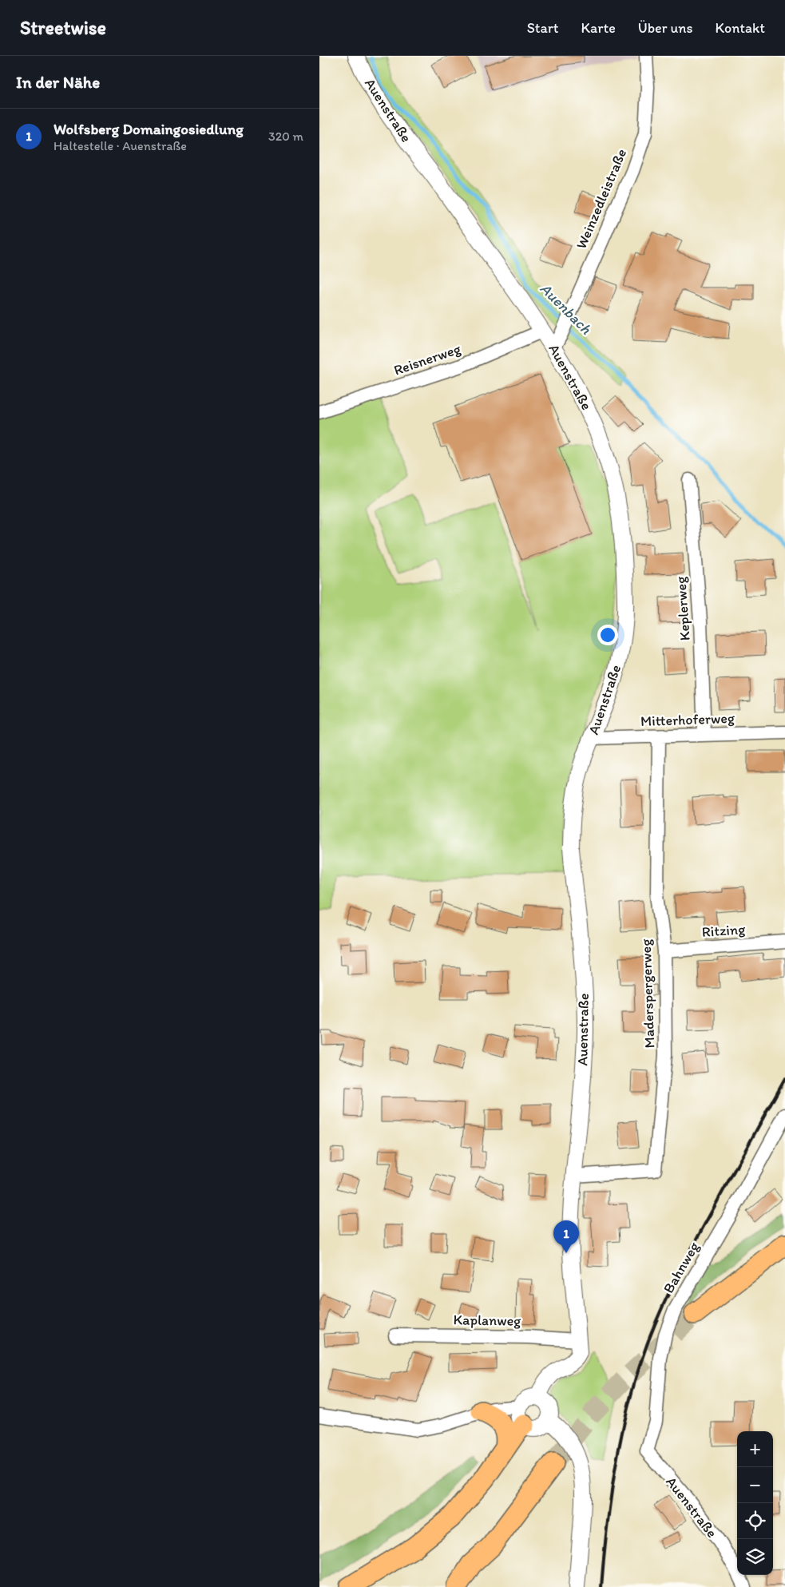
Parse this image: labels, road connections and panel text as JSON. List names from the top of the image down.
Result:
{
  "streets": {
    "street": [
      "Auenstraße",
      "Weinzedleistraße",
      "Reisnerweg",
      "Keplerweg",
      "Mitterhoferweg",
      "Ritzing",
      "Maderspergerweg",
      "Bahnweg",
      "Kaplanweg"
    ]
  },
  "crossings": [
    ["Auenstraße", "Weinzedleistraße"],
    ["Auenstraße", "Reisnerweg"],
    ["Auenstraße", "Mitterhoferweg"],
    ["Auenstraße", "Maderspergerweg"],
    ["Auenstraße", "Bahnweg"],
    ["Auenstraße", "Kaplanweg"],
    ["Keplerweg", "Mitterhoferweg"],
    ["Mitterhoferweg", "Maderspergerweg"],
    ["Ritzing", "Maderspergerweg"]
  ],
  "water": ["Auenbach"],
  "page": {
    "header": "Streetwise",
    "nav": [
      "Start",
      "Karte",
      "Über uns",
      "Kontakt"
    ],
    "heading": "In der Nähe",
    "list": [
      {
        "mark": "1",
        "name": "Wolfsberg Domaingosiedlung",
        "note": "Haltestelle · Auenstraße",
        "value": "320 m"
      }
    ],
    "pins": "1",
    "map_buttons": ["+", "−"]
  }
}
